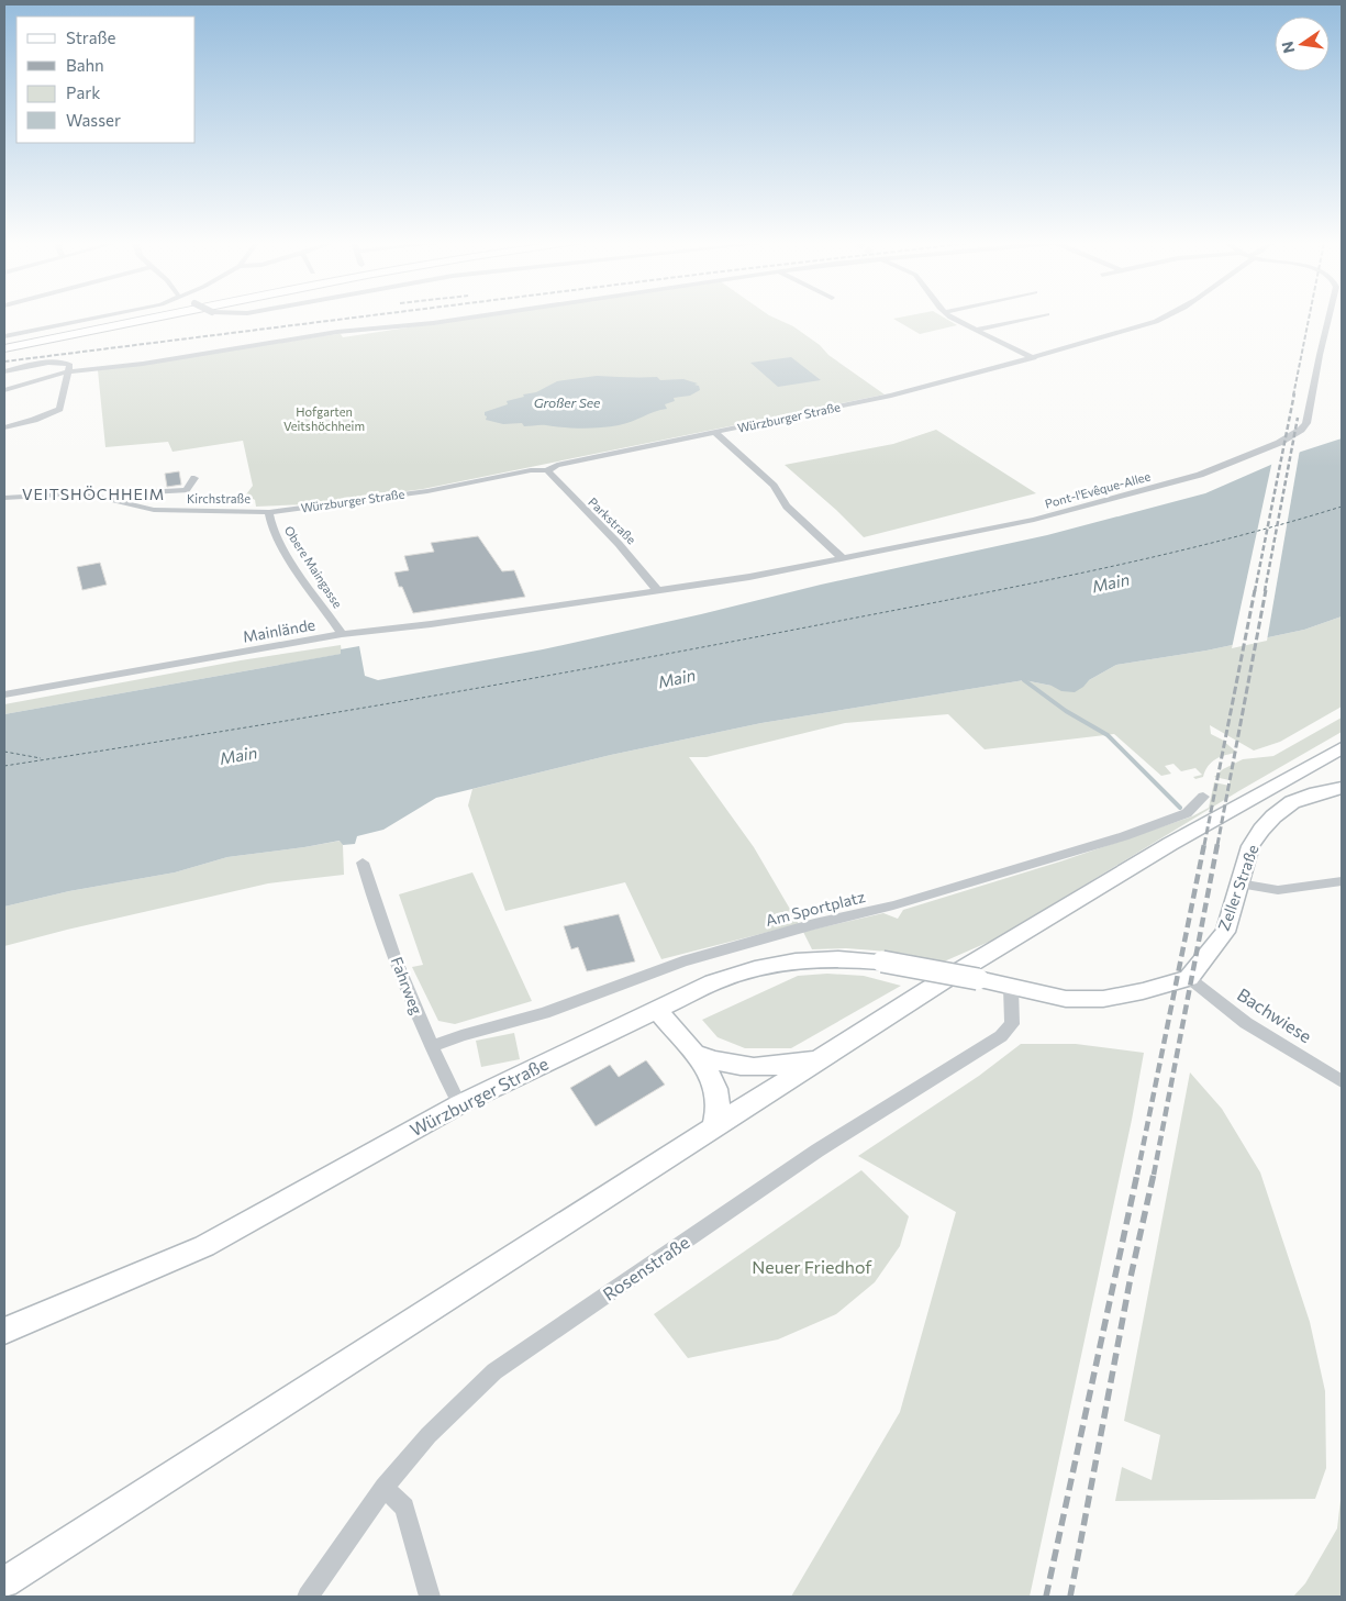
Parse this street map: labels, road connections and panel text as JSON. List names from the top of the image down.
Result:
{
  "streets": {
    "main road": ["Würzburger Straße", "Zeller Straße"],
    "street": [
      "Pont-l'Evêque-Allee",
      "Kirchstraße",
      "Parkstraße",
      "Obere Maingasse",
      "Mainlände",
      "Am Sportplatz",
      "Fahrweg",
      "Bachwiese",
      "Rosenstraße"
    ]
  },
  "crossings": [
    ["Würzburger Straße", "Kirchstraße"],
    ["Würzburger Straße", "Parkstraße"],
    ["Würzburger Straße", "Obere Maingasse"],
    ["Würzburger Straße", "Fahrweg"],
    ["Würzburger Straße", "Rosenstraße"],
    ["Pont-l'Evêque-Allee", "Parkstraße"],
    ["Pont-l'Evêque-Allee", "Mainlände"],
    ["Kirchstraße", "Obere Maingasse"],
    ["Parkstraße", "Mainlände"],
    ["Obere Maingasse", "Mainlände"],
    ["Zeller Straße", "Bachwiese"],
    ["Am Sportplatz", "Fahrweg"]
  ],
  "districts": ["VEITSHÖCHHEIM"],
  "water": ["Großer See", "Main"],
  "parks": ["Hofgarten Veitshöchheim", "Neuer Friedhof"],
  "legend": [
    "Straße",
    "Bahn",
    "Park",
    "Wasser"
  ],
  "north": "left"
}
